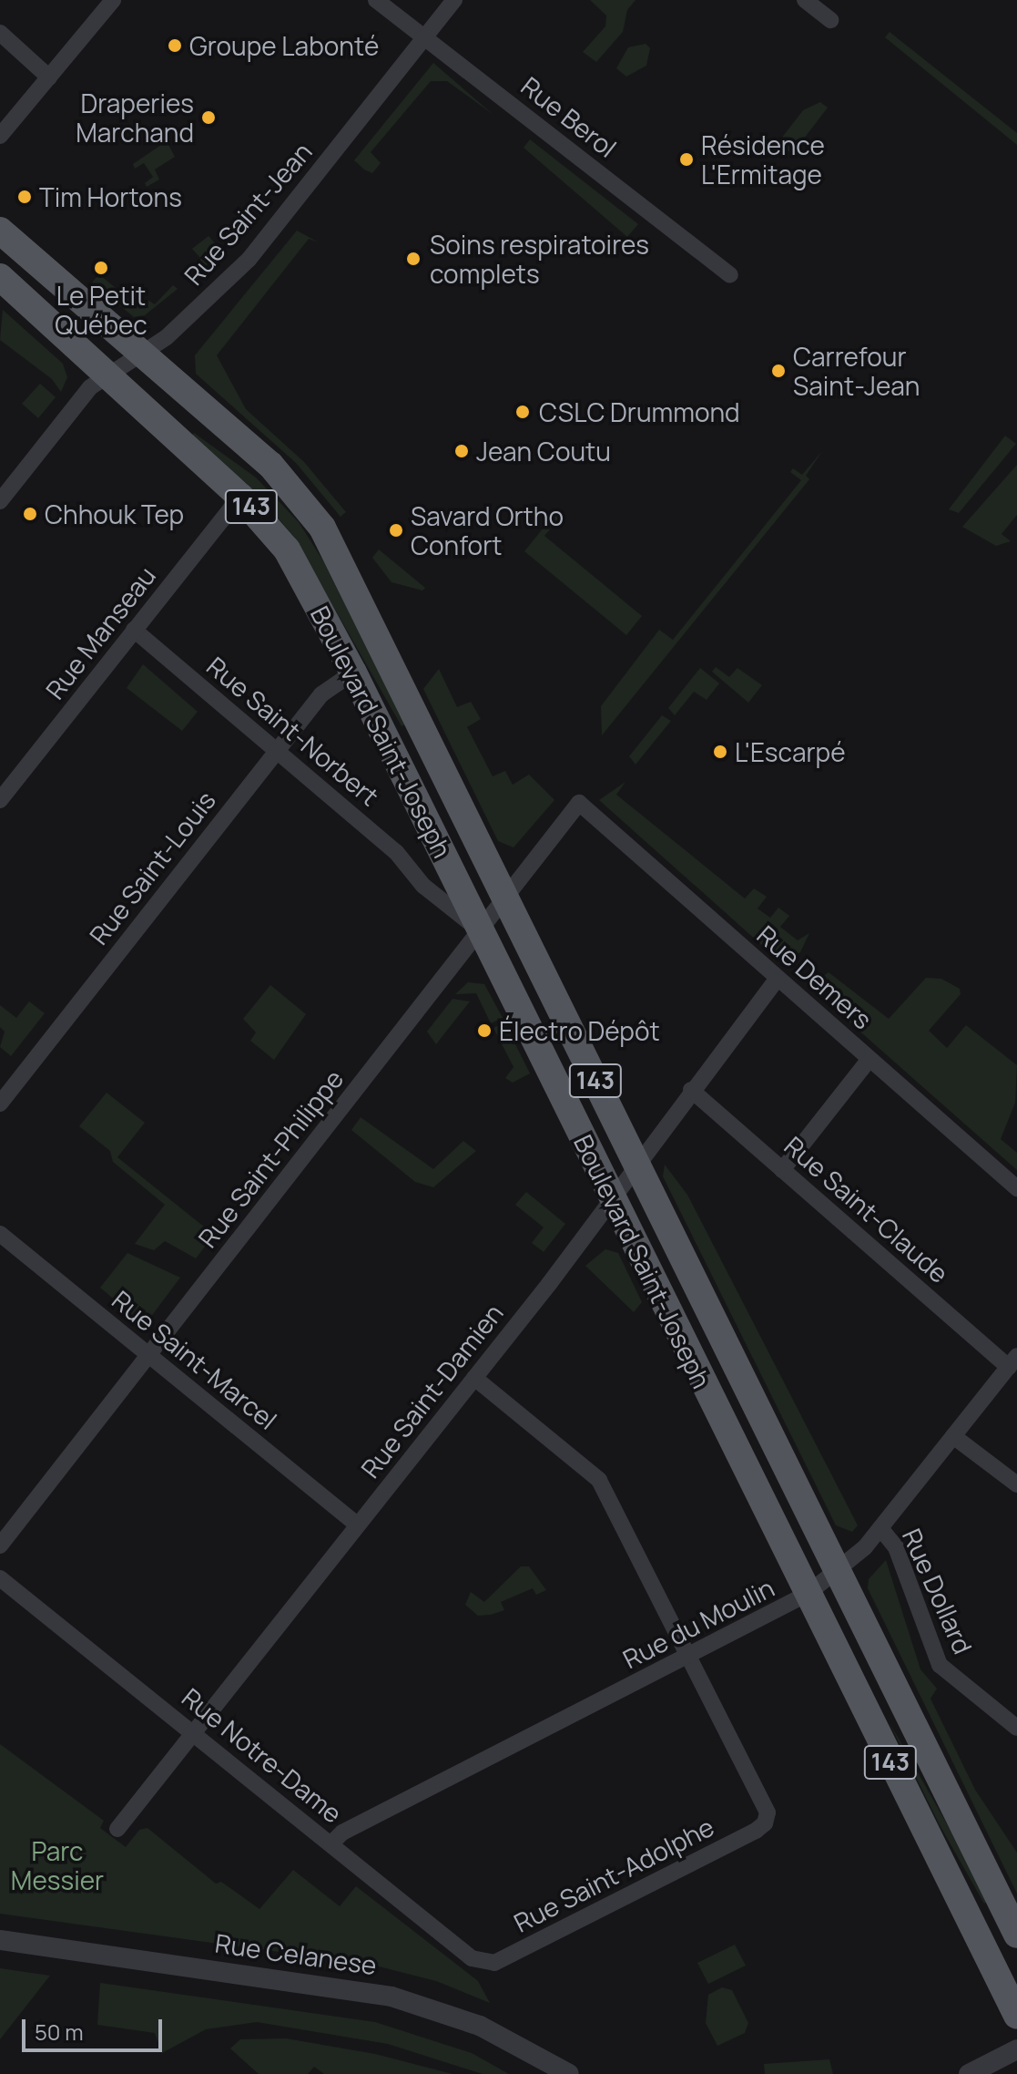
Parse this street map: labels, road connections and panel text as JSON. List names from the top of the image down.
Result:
{
  "streets": {
    "main road": ["143", "Boulevard Saint-Joseph"],
    "street": [
      "Rue Berol",
      "Rue Saint-Jean",
      "Rue Manseau",
      "Rue Saint-Norbert",
      "Rue Saint-Louis",
      "Rue Demers",
      "Rue Saint-Philippe",
      "Rue Saint-Claude",
      "Rue Saint-Marcel",
      "Rue Saint-Damien",
      "Rue Dollard",
      "Rue du Moulin",
      "Rue Notre-Dame",
      "Rue Saint-Adolphe",
      "Rue Celanese"
    ]
  },
  "crossings": [
    ["Rue Berol", "Rue Saint-Jean"],
    ["Rue Saint-Jean", "Boulevard Saint-Joseph"],
    ["Rue Manseau", "Rue Saint-Norbert"],
    ["Rue Manseau", "Boulevard Saint-Joseph"],
    ["Rue Saint-Norbert", "Boulevard Saint-Joseph"],
    ["Rue Saint-Norbert", "Rue Saint-Louis"],
    ["Rue Saint-Norbert", "Rue Saint-Philippe"],
    ["Boulevard Saint-Joseph", "Rue Saint-Louis"],
    ["Boulevard Saint-Joseph", "Rue Saint-Philippe"],
    ["Boulevard Saint-Joseph", "Rue Saint-Damien"],
    ["Boulevard Saint-Joseph", "Rue du Moulin"],
    ["Rue Demers", "Rue Saint-Philippe"],
    ["Rue Demers", "Rue Saint-Damien"],
    ["Rue Saint-Philippe", "Rue Saint-Marcel"],
    ["Rue Saint-Claude", "Rue Saint-Damien"],
    ["Rue Saint-Claude", "Rue du Moulin"],
    ["Rue Saint-Marcel", "Rue Saint-Damien"],
    ["Rue Saint-Damien", "Rue Notre-Dame"],
    ["Rue Dollard", "Rue du Moulin"],
    ["Rue du Moulin", "Rue Notre-Dame"],
    ["Rue du Moulin", "Rue Saint-Adolphe"],
    ["Rue Notre-Dame", "Rue Saint-Adolphe"]
  ],
  "parks": ["Parc Messier"],
  "places": [
    "Groupe Labonté",
    "Draperies Marchand",
    "Résidence L'Ermitage",
    "Tim Hortons",
    "Soins respiratoires complets",
    "Le Petit Québec",
    "Carrefour Saint-Jean",
    "CSLC Drummond",
    "Jean Coutu",
    "Chhouk Tep",
    "Savard Ortho Confort",
    "L'Escarpé",
    "Électro Dépôt"
  ],
  "scale_bar": "50 m"
}
